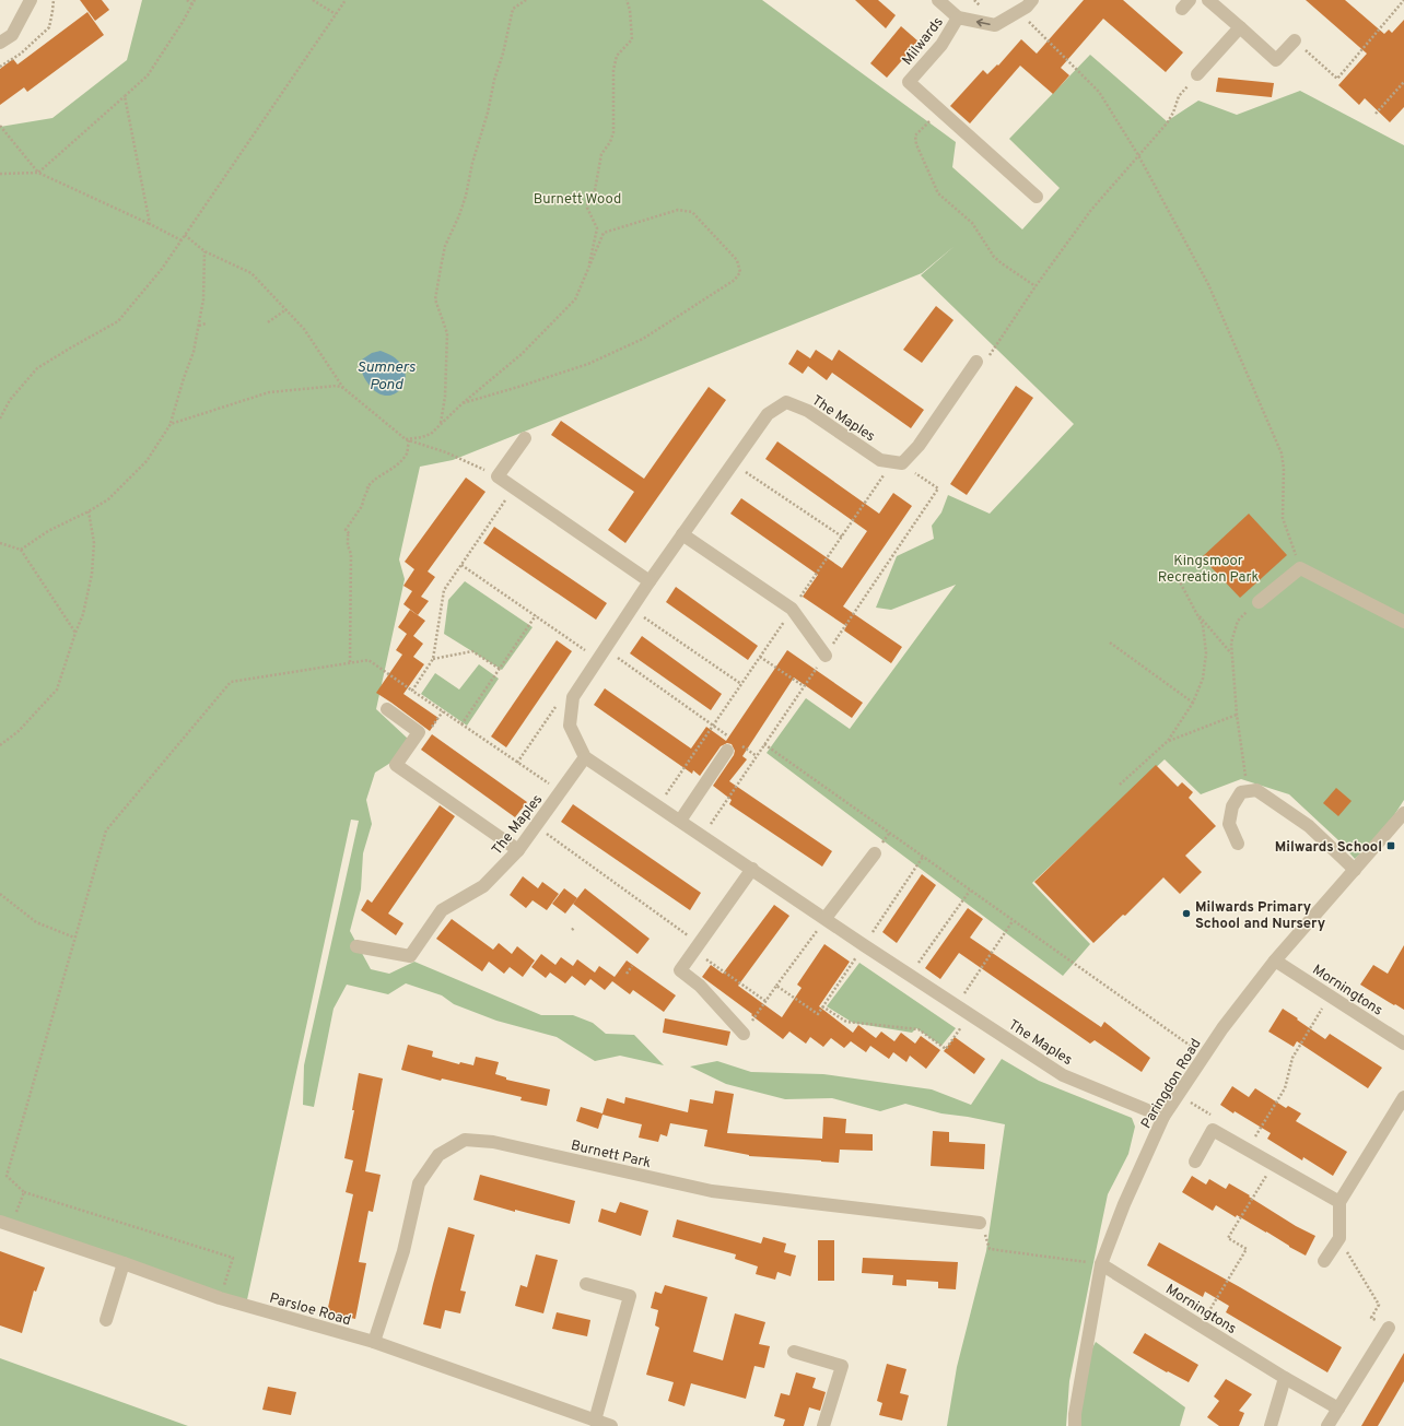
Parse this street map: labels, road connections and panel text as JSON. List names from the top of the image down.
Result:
{
  "streets": {
    "street": [
      "Milwards",
      "The Maples",
      "Morningtons",
      "Paringdon Road",
      "Burnett Park",
      "Parsloe Road"
    ]
  },
  "crossings": [
    ["The Maples", "Paringdon Road"],
    ["Morningtons", "Paringdon Road"],
    ["Burnett Park", "Parsloe Road"]
  ],
  "water": ["Sumners Pond"],
  "parks": ["Burnett Wood", "Kingsmoor Recreation Park"],
  "places": {
    "transit": ["Milwards School"],
    "other": ["Milwards Primary School and Nursery"]
  }
}
